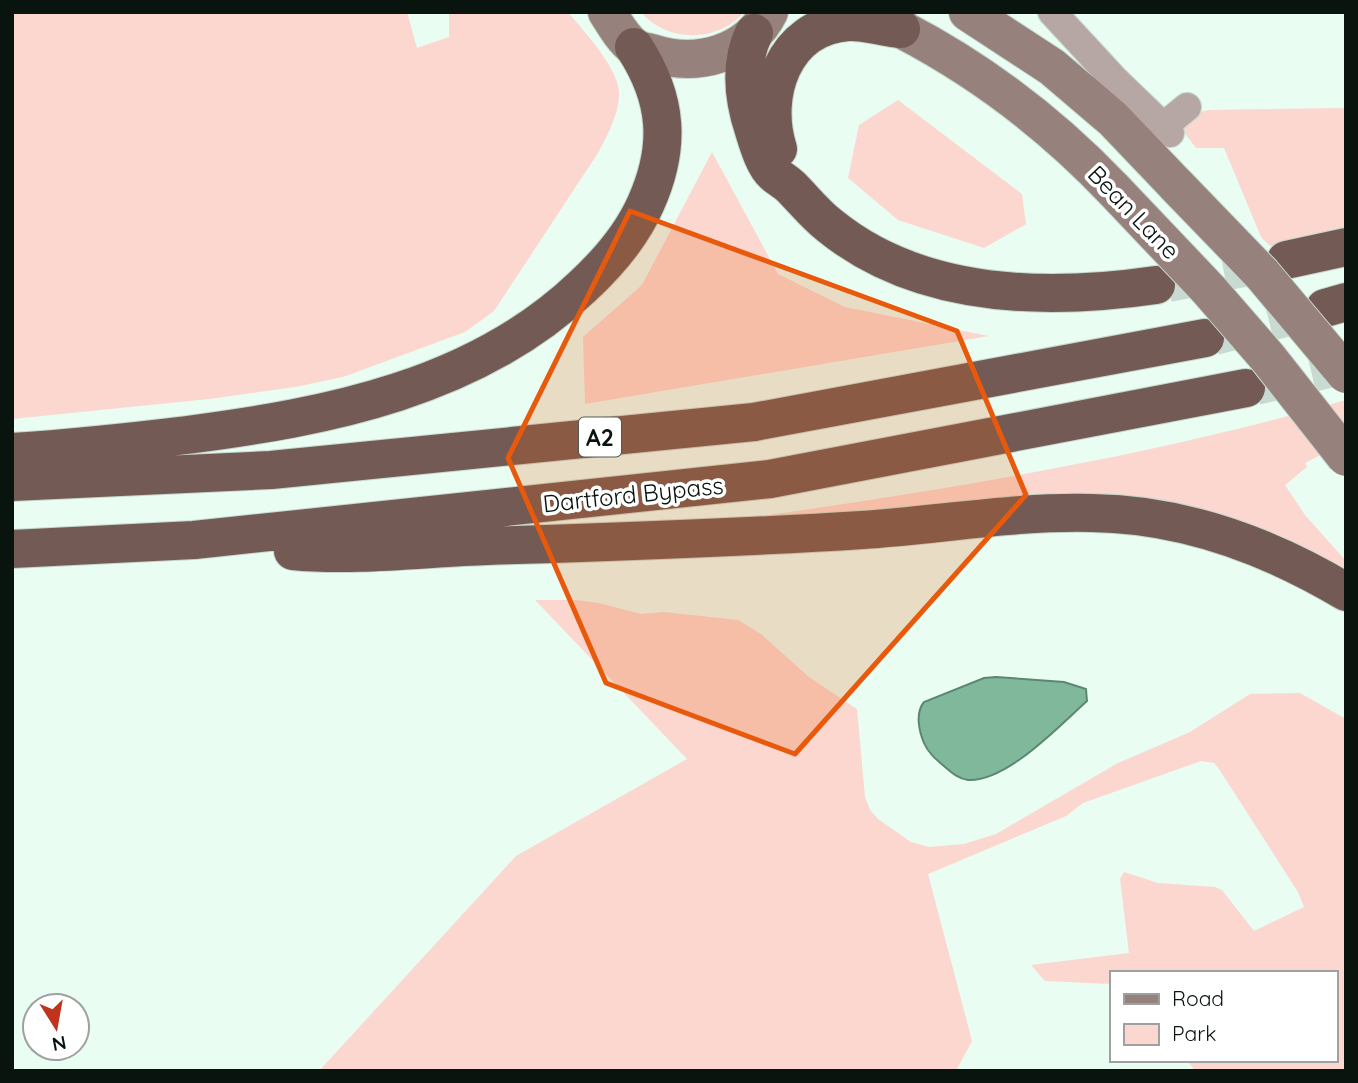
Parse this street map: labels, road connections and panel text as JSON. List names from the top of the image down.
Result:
{
  "streets": {
    "highway": ["A2", "Dartford Bypass"],
    "main road": ["Bean Lane"]
  },
  "legend": ["Road", "Park"],
  "north": "bottom"
}
